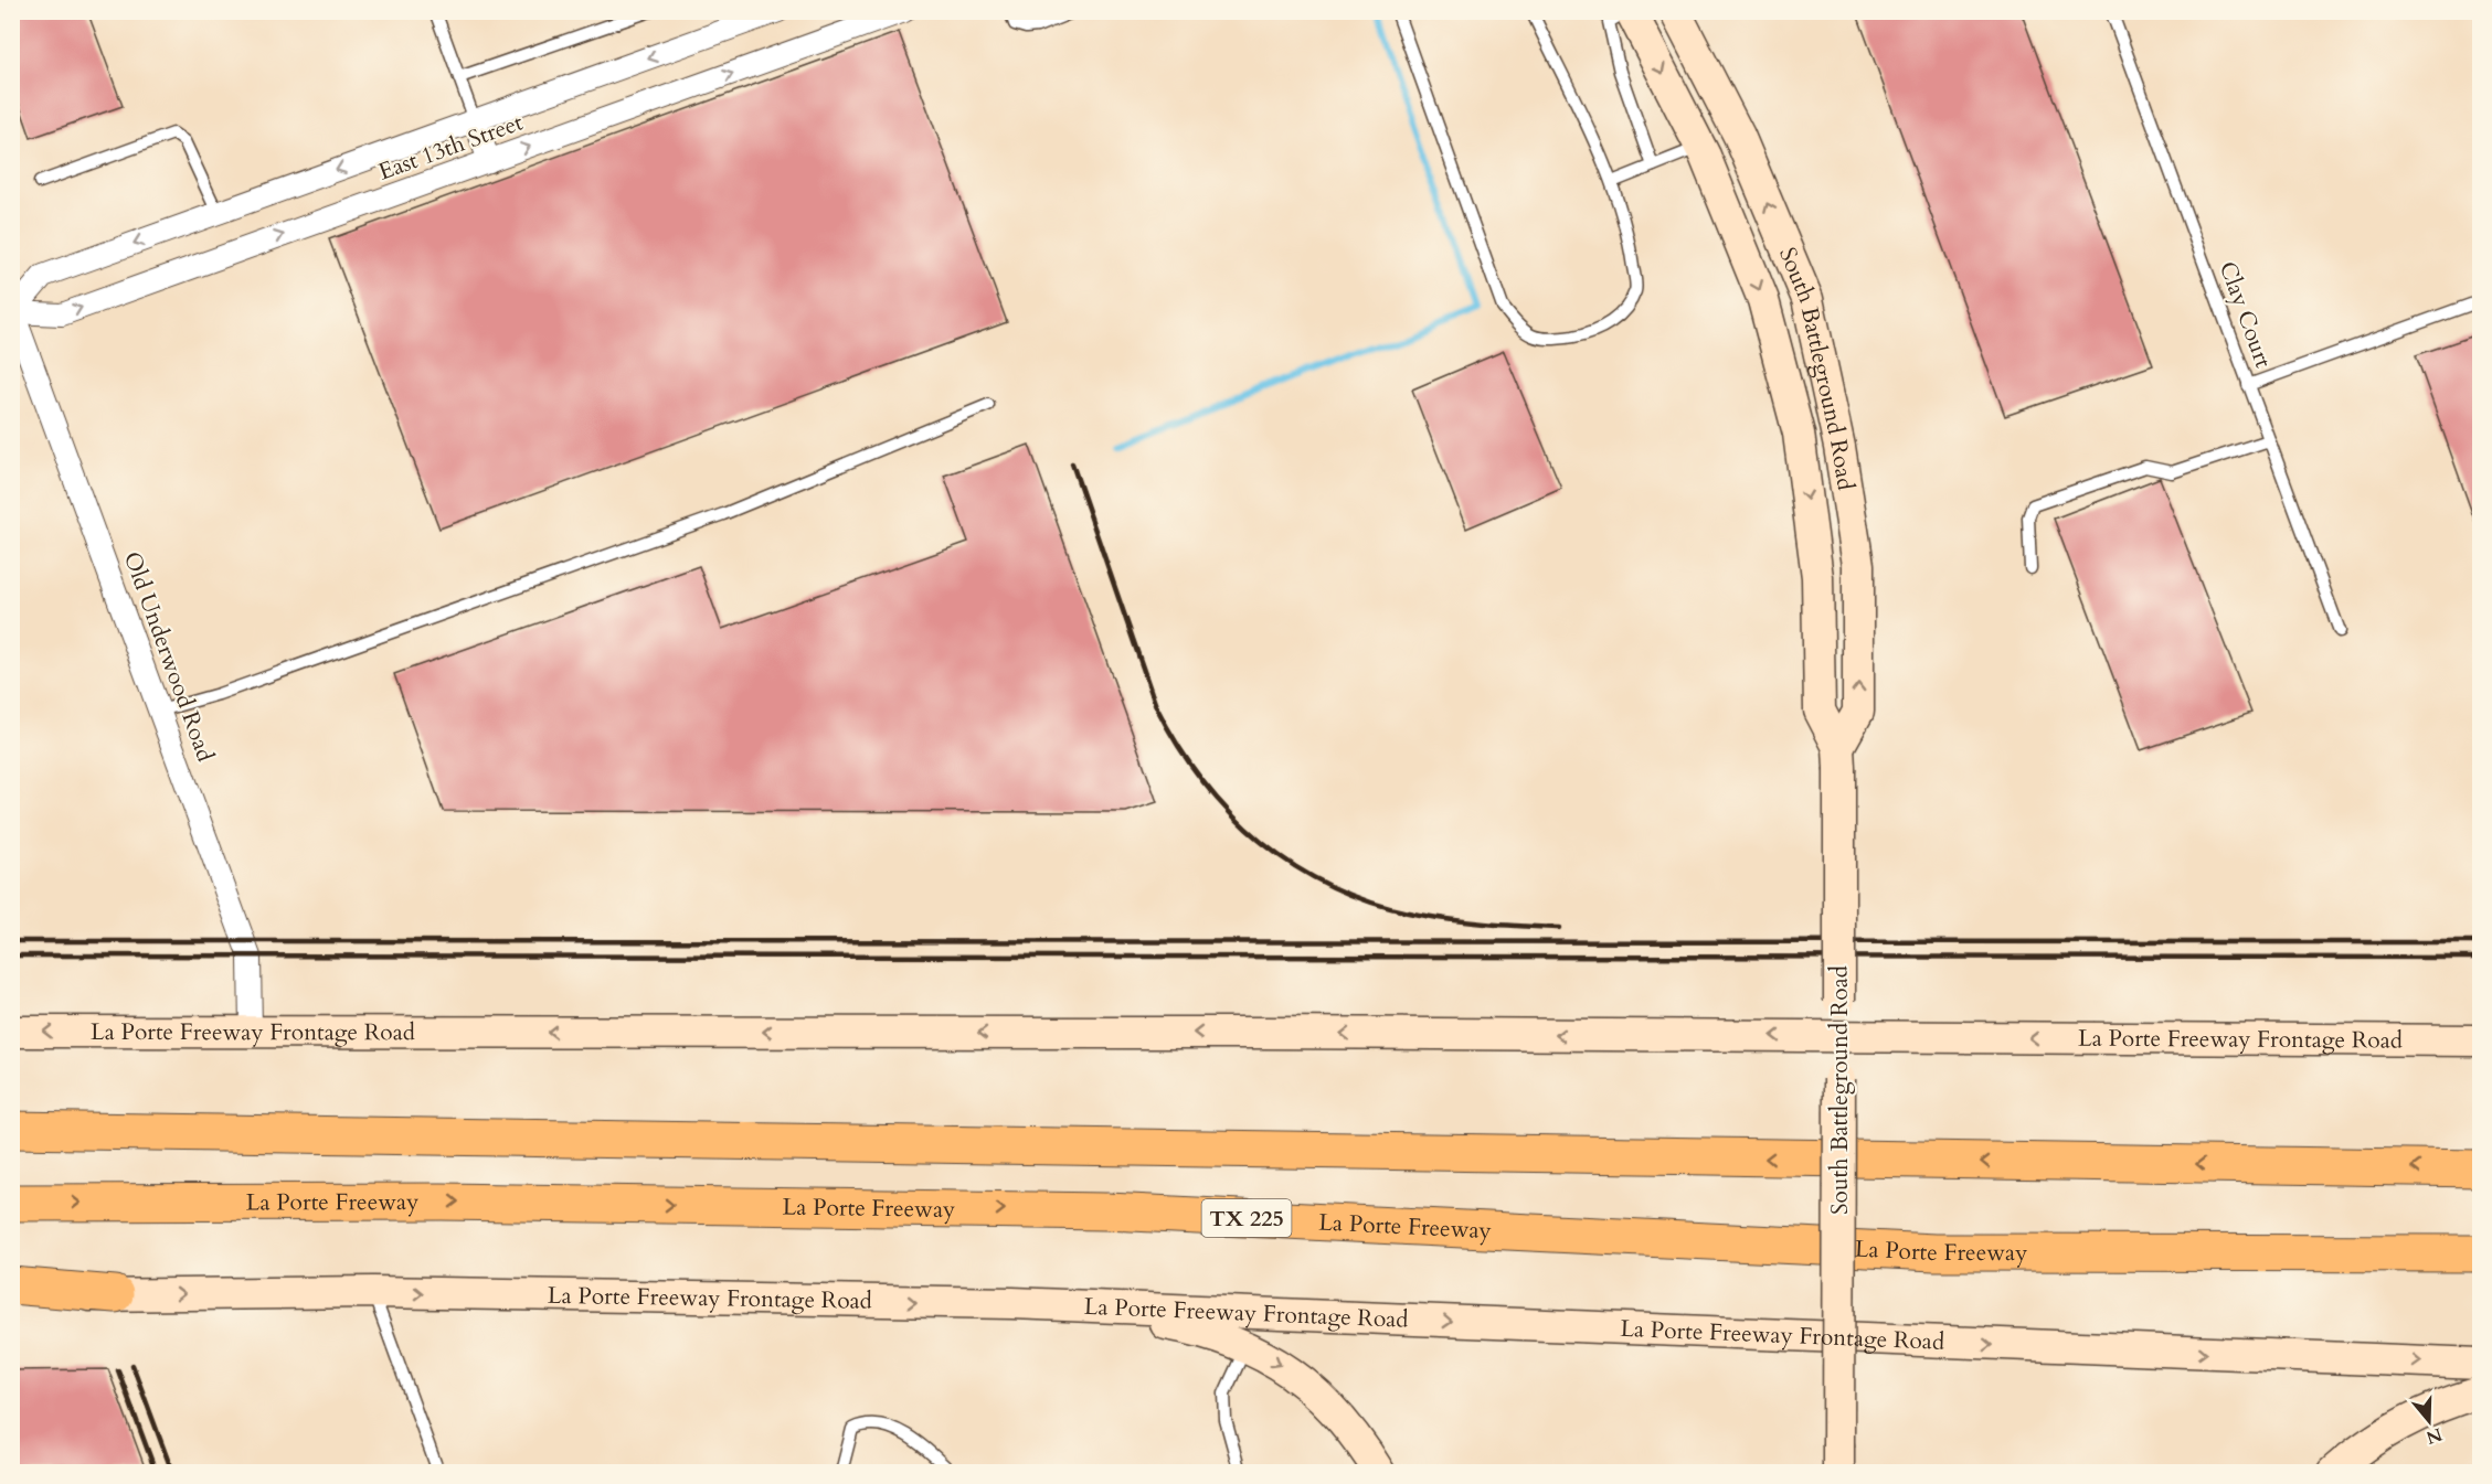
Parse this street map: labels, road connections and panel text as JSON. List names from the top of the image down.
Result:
{
  "streets": {
    "highway": ["La Porte Freeway", "TX 225"],
    "main road": ["South Battleground Road", "La Porte Freeway Frontage Road"],
    "street": ["East 13th Street", "Old Underwood Road"],
    "lane": ["Clay Court"]
  },
  "crossings": [
    ["East 13th Street", "Old Underwood Road"],
    ["South Battleground Road", "La Porte Freeway Frontage Road"],
    ["Old Underwood Road", "La Porte Freeway Frontage Road"]
  ],
  "north": "bottom"
}
